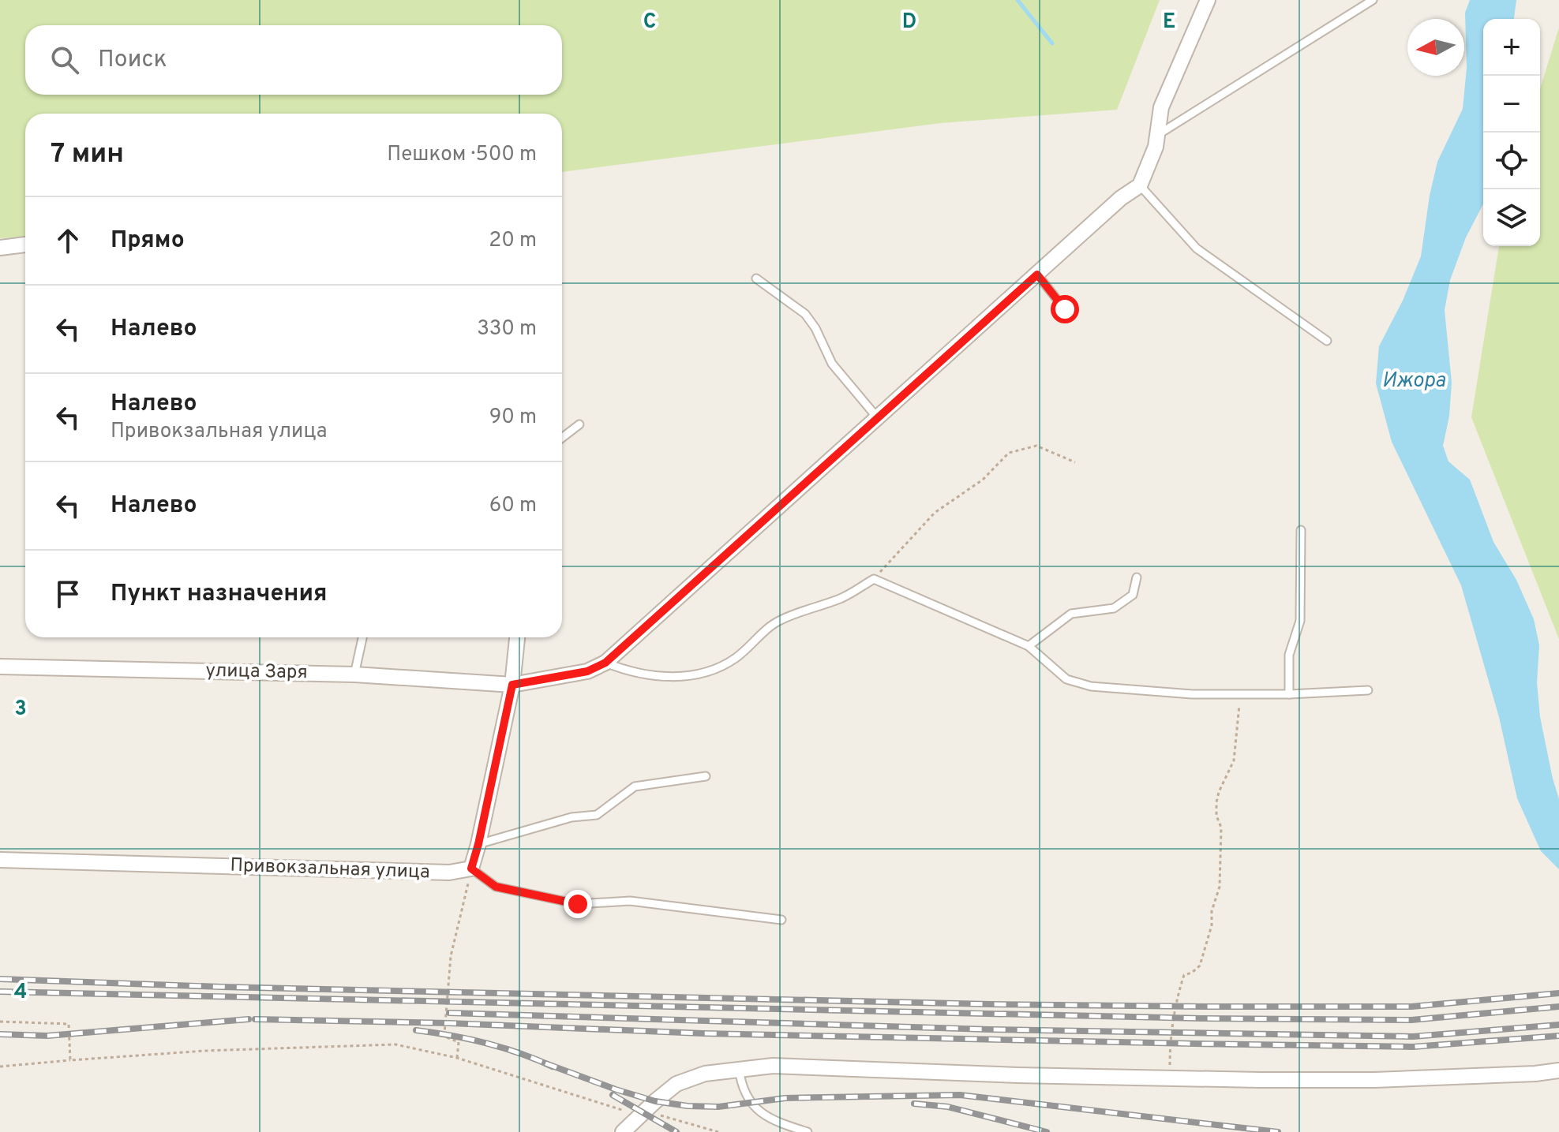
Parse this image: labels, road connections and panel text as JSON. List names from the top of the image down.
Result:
{
  "streets": {
    "street": ["улица Заря", "Привокзальная улица"]
  },
  "water": ["Ижора"],
  "north": "left",
  "page": {
    "map_buttons": ["+", "−"],
    "search": "Поиск",
    "heading": ["7 мин", "Пешком · 500 m"],
    "list": [
      ["Прямо", "20 m"],
      ["Налево", "330 m"],
      ["Налево", "Привокзальная улица", "90 m"],
      ["Налево", "60 m"],
      "Пункт назначения"
    ]
  },
  "grid": {
    "columns": ["C", "D", "E"],
    "rows": ["3", "4"]
  }
}
